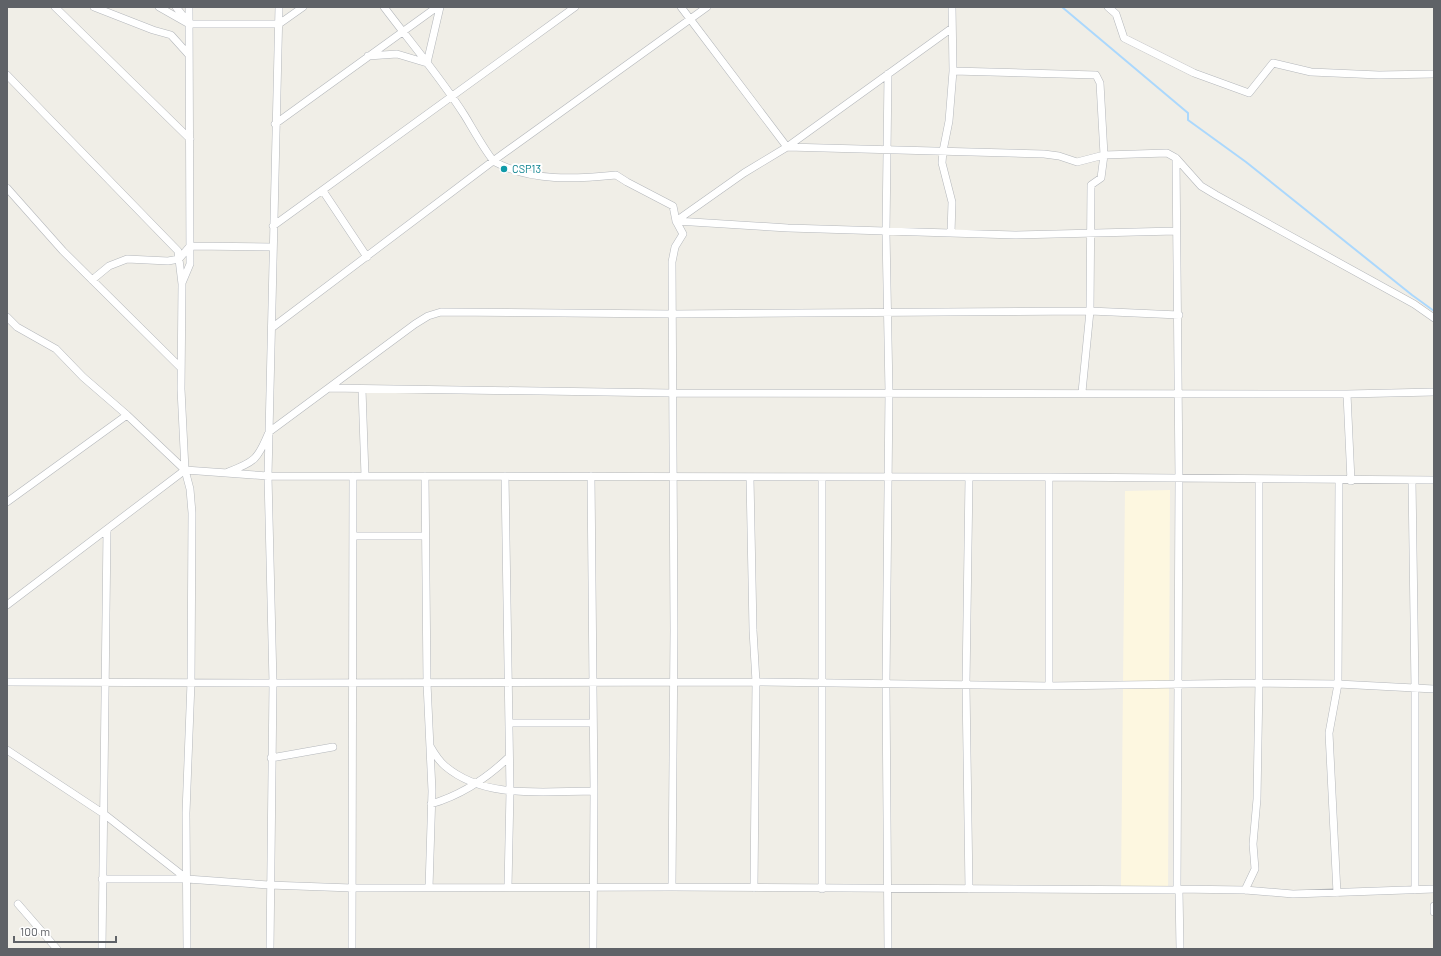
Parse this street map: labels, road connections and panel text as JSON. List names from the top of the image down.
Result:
{
  "places": ["CSP13"],
  "scale_bar": "100 m"
}
